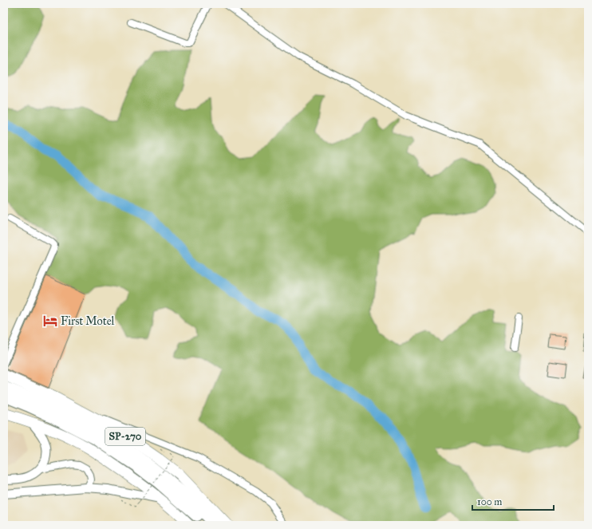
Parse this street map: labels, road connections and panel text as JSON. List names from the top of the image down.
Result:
{
  "streets": {
    "highway": ["SP-270"]
  },
  "places": {
    "hotel": ["First Motel"]
  },
  "scale_bar": "100 m"
}
